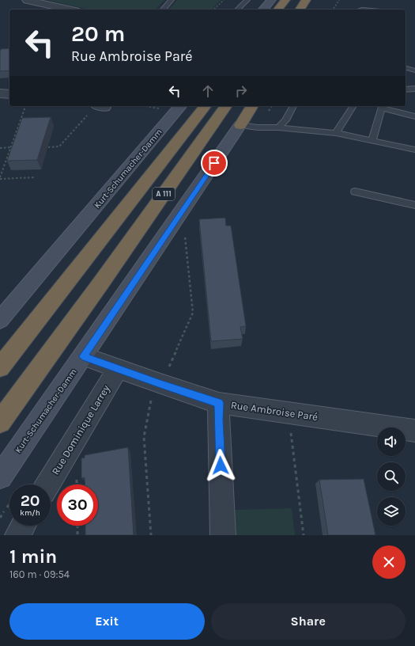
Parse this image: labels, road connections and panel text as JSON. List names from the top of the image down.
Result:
{
  "streets": {
    "highway": ["A 111"],
    "main road": ["Kurt-Schumacher-Damm"],
    "street": ["Rue Ambroise Paré", "Rue Dominique Larrey"]
  },
  "crossings": [
    ["Kurt-Schumacher-Damm", "Rue Ambroise Paré"],
    ["Rue Ambroise Paré", "Rue Dominique Larrey"]
  ],
  "page": {
    "turn": ["20 m", "Rue Ambroise Paré"],
    "speed": "20 km/h",
    "limit": "30",
    "heading": ["1 min", "160 m · 09:54"],
    "buttons": ["Exit", "Share"]
  }
}
